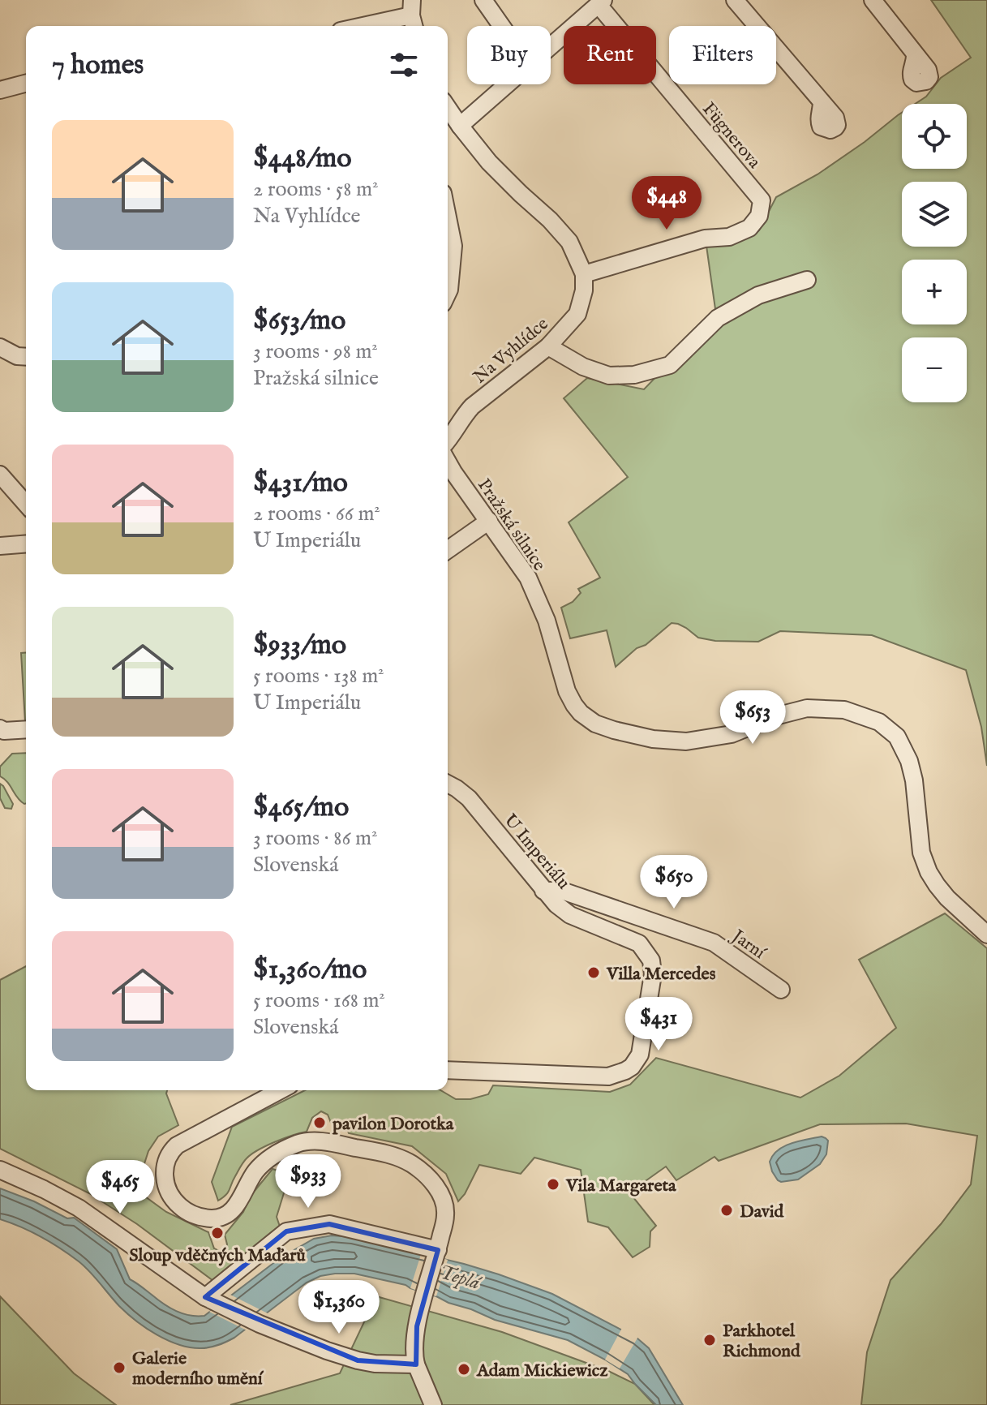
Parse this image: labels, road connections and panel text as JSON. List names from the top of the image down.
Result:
{
  "streets": {
    "street": [
      "Fügnerova",
      "Na Vyhlídce",
      "Pražská silnice",
      "U Imperiálu",
      "Jarní"
    ]
  },
  "crossings": [
    ["Fügnerova", "Na Vyhlídce"],
    ["U Imperiálu", "Jarní"]
  ],
  "water": ["Teplá"],
  "places": [
    "Villa Mercedes",
    "pavilon Dorotka",
    "Vila Margareta",
    "David",
    "Sloup vděčných Maďarů",
    "Parkhotel Richmond",
    "Galerie moderního umění",
    "Adam Mickiewicz"
  ],
  "page": {
    "chip": ["Buy", "Rent", "Filters"],
    "heading": "7 homes",
    "map_buttons": ["+", "−"],
    "list": [
      {
        "name": "$448/mo",
        "note": "2 rooms · 58 m² · Na Vyhlídce"
      },
      {
        "name": "$653/mo",
        "note": "3 rooms · 98 m² · Pražská silnice"
      },
      {
        "name": "$431/mo",
        "note": "2 rooms · 66 m² · U Imperiálu"
      },
      {
        "name": "$933/mo",
        "note": "5 rooms · 138 m² · U Imperiálu"
      },
      {
        "name": "$465/mo",
        "note": "3 rooms · 86 m² · Slovenská"
      },
      {
        "name": "$1,360/mo",
        "note": "5 rooms · 168 m² · Slovenská"
      }
    ],
    "price": [
      "$448",
      "$653",
      "$650",
      "$431",
      "$933",
      "$465",
      "$1,360"
    ]
  }
}
